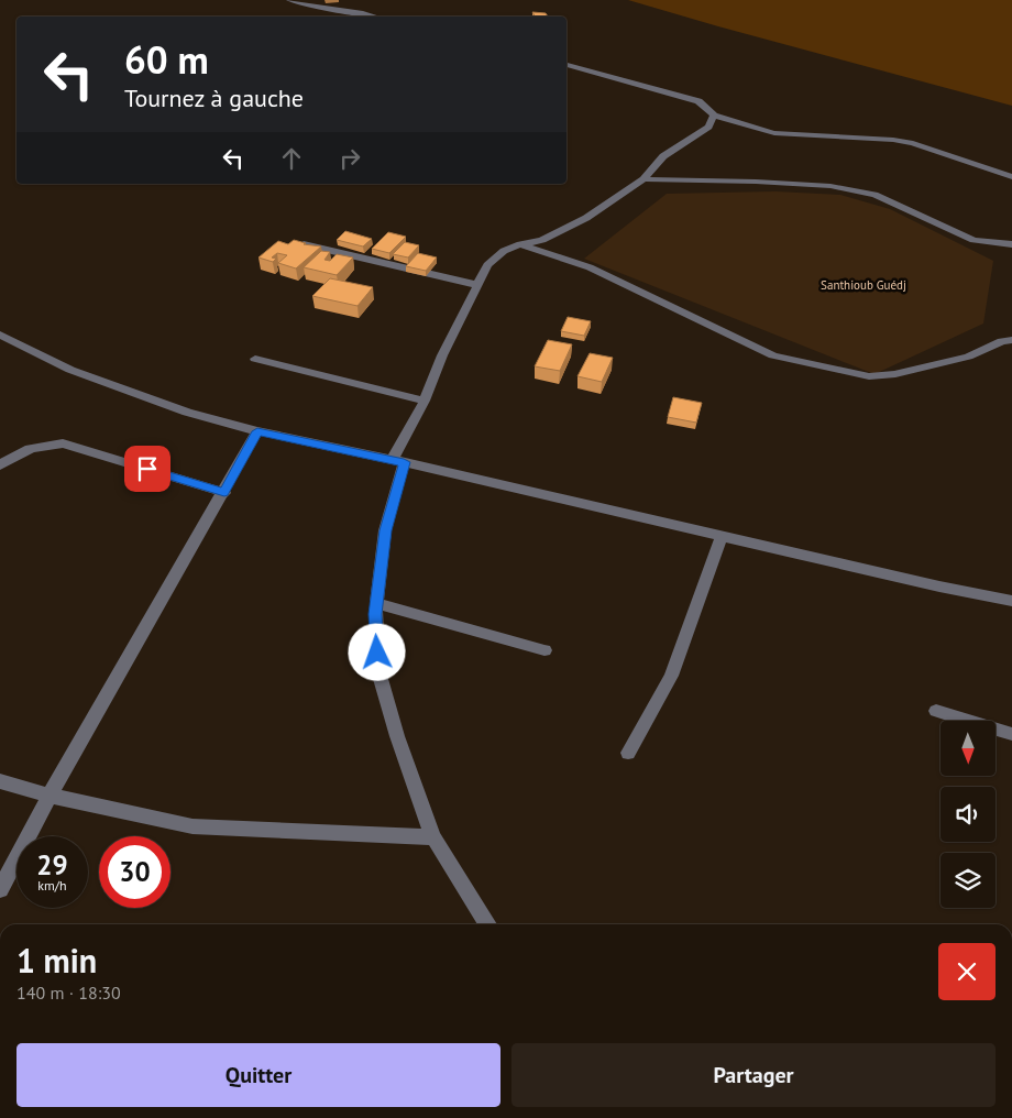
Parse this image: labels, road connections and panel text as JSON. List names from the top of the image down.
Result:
{
  "parks": ["Santhioub Guédj"],
  "north": "bottom",
  "page": {
    "turn": ["60 m", "Tournez à gauche"],
    "speed": "29 km/h",
    "limit": "30",
    "heading": ["1 min", "140 m · 18:30"],
    "buttons": ["Quitter", "Partager"]
  }
}
